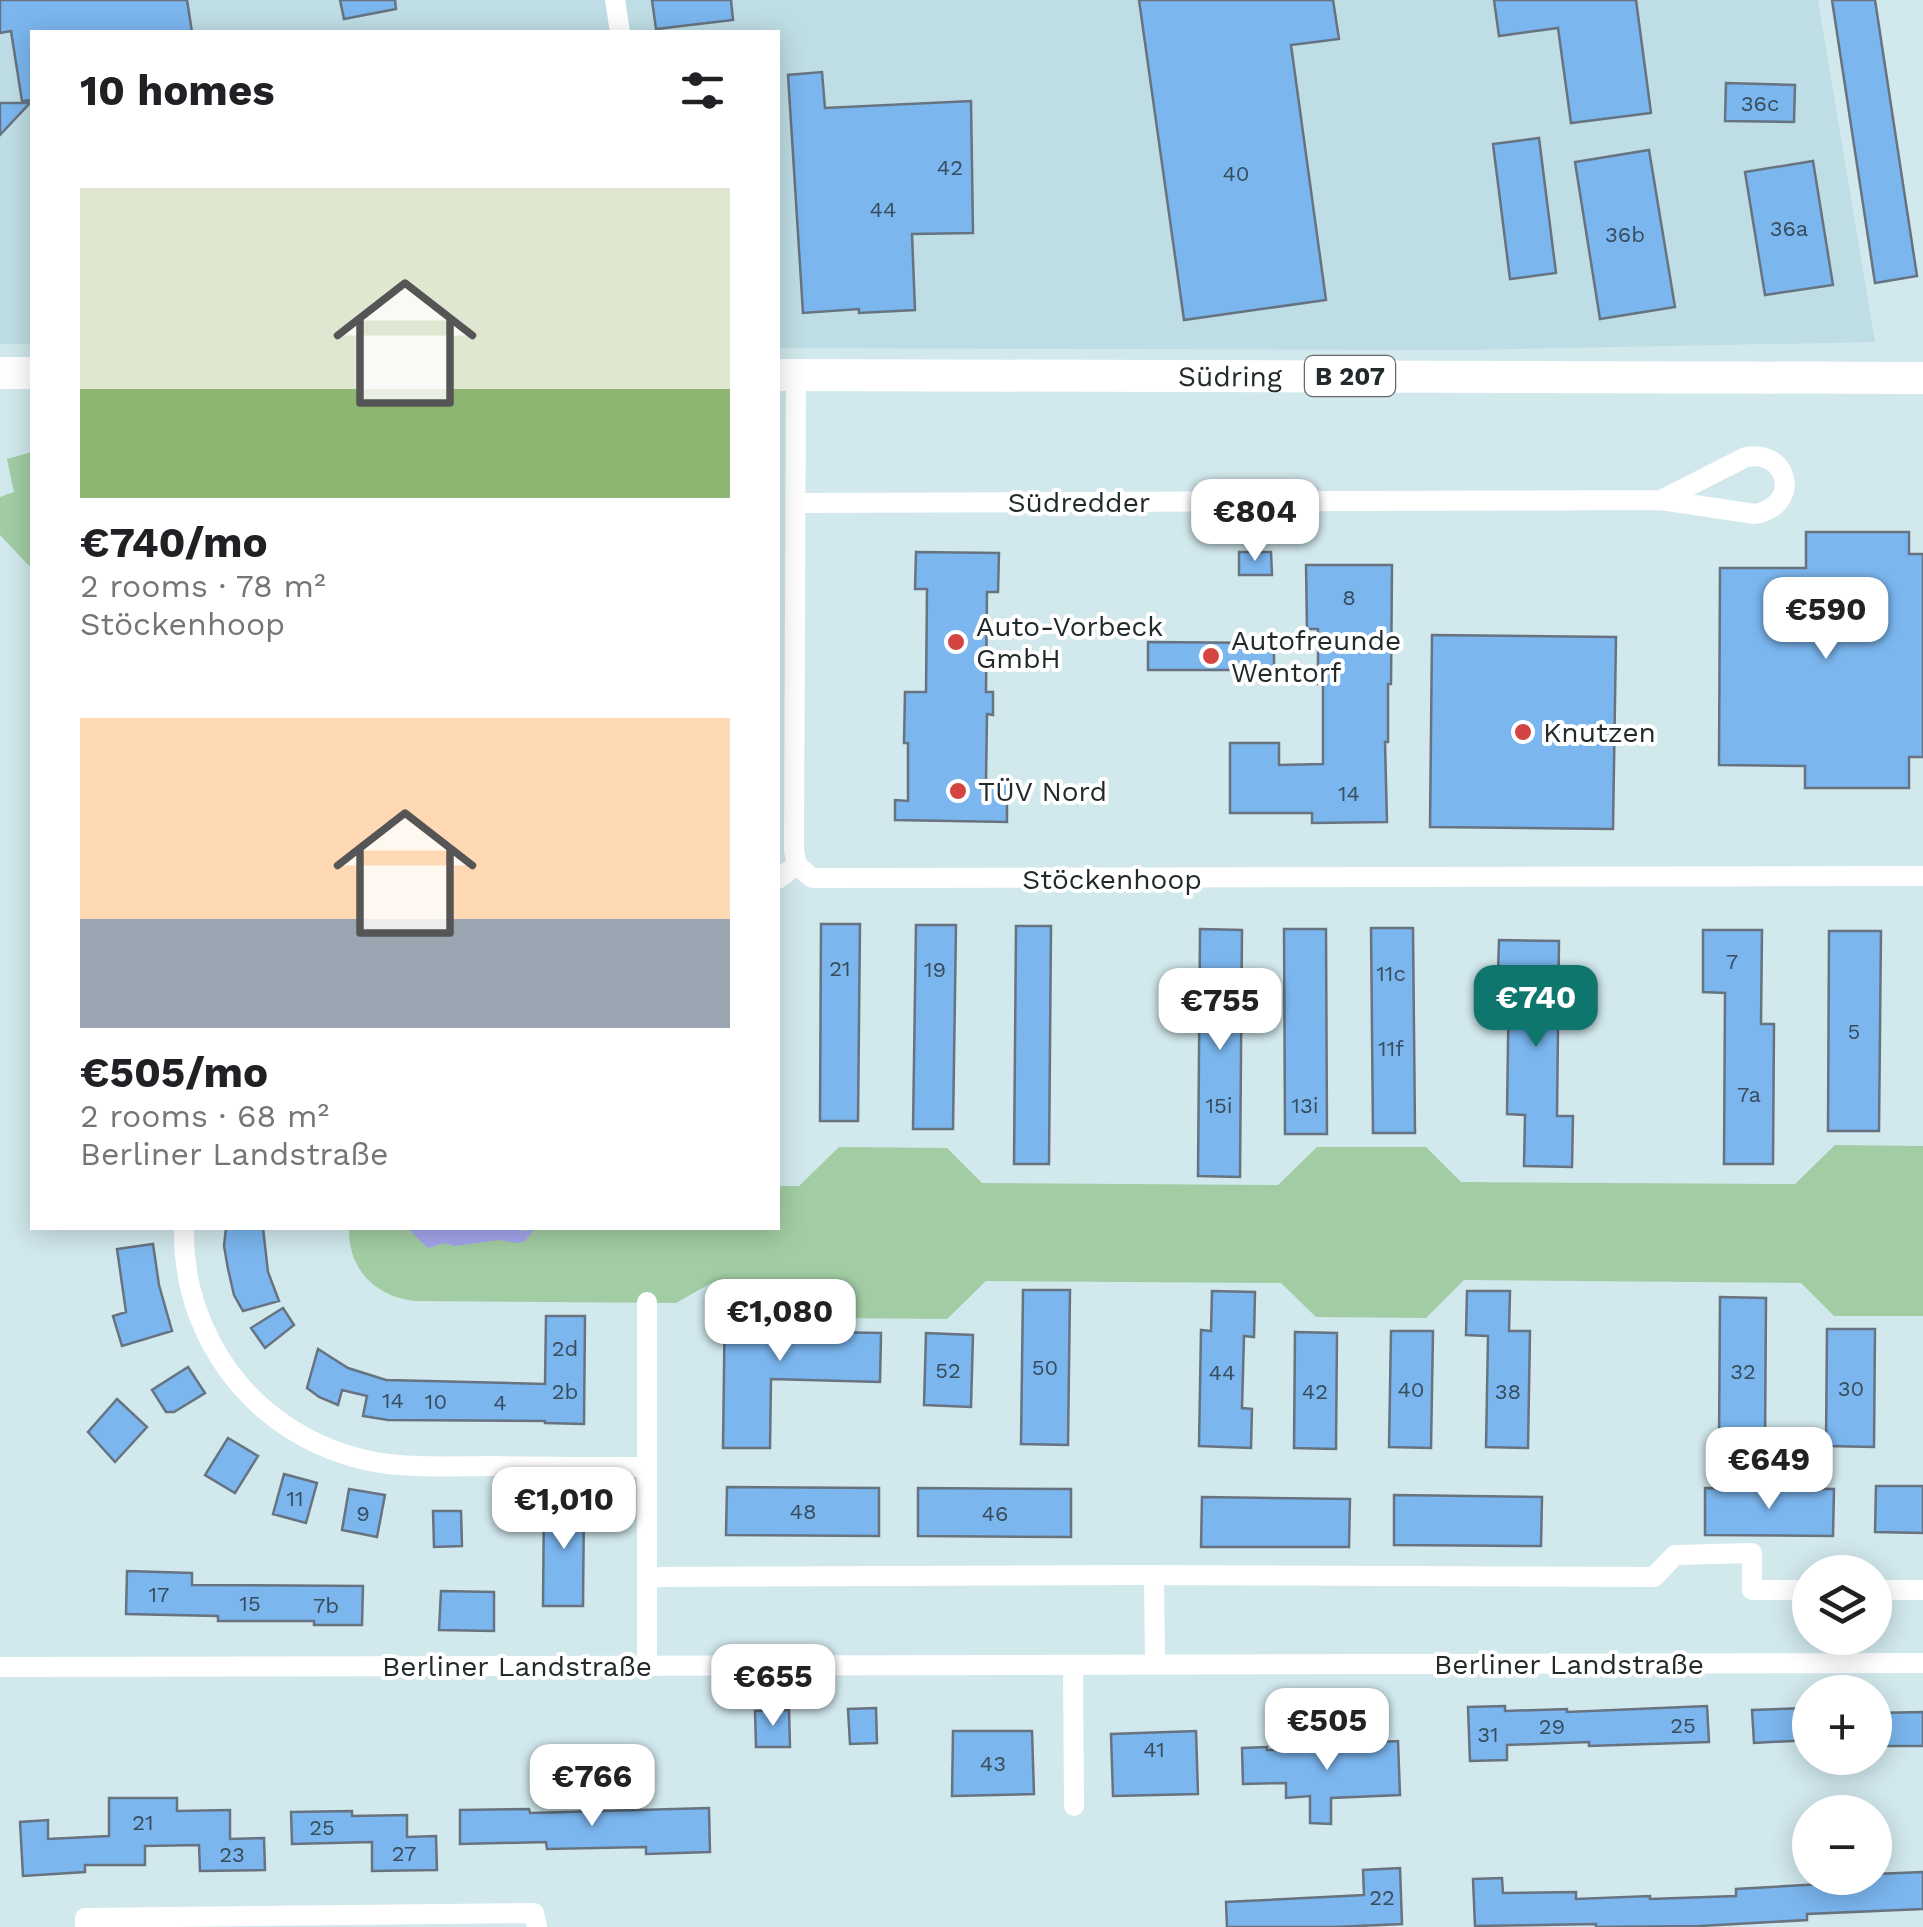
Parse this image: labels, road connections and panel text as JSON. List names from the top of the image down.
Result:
{
  "streets": {
    "main road": ["Südring", "B 207"],
    "street": ["Südredder", "Stöckenhoop", "Berliner Landstraße"]
  },
  "places": [
    "Auto-Vorbeck GmbH",
    "Autofreunde Wentorf",
    "Knutzen",
    "TÜV Nord"
  ],
  "house_numbers": [
    "36c",
    "42",
    "40",
    "44",
    "36a",
    "36b",
    "8",
    "14",
    "7",
    "21",
    "19",
    "11c",
    "5",
    "11f",
    "7a",
    "15i",
    "13i",
    "2d",
    "50",
    "52",
    "32",
    "44",
    "30",
    "40",
    "2b",
    "42",
    "38",
    "14",
    "10",
    "4",
    "11",
    "48",
    "9",
    "46",
    "17",
    "15",
    "7b",
    "25",
    "29",
    "31",
    "41",
    "43",
    "21",
    "25",
    "27",
    "23",
    "22"
  ],
  "page": {
    "heading": "10 homes",
    "list": [
      {
        "name": "€740/mo",
        "note": "2 rooms · 78 m² · Stöckenhoop"
      },
      {
        "name": "€505/mo",
        "note": "2 rooms · 68 m² · Berliner Landstraße"
      }
    ],
    "price": [
      "€804",
      "€590",
      "€740",
      "€755",
      "€1,080",
      "€649",
      "€1,010",
      "€655",
      "€505",
      "€766"
    ],
    "map_buttons": ["+", "−"]
  }
}
